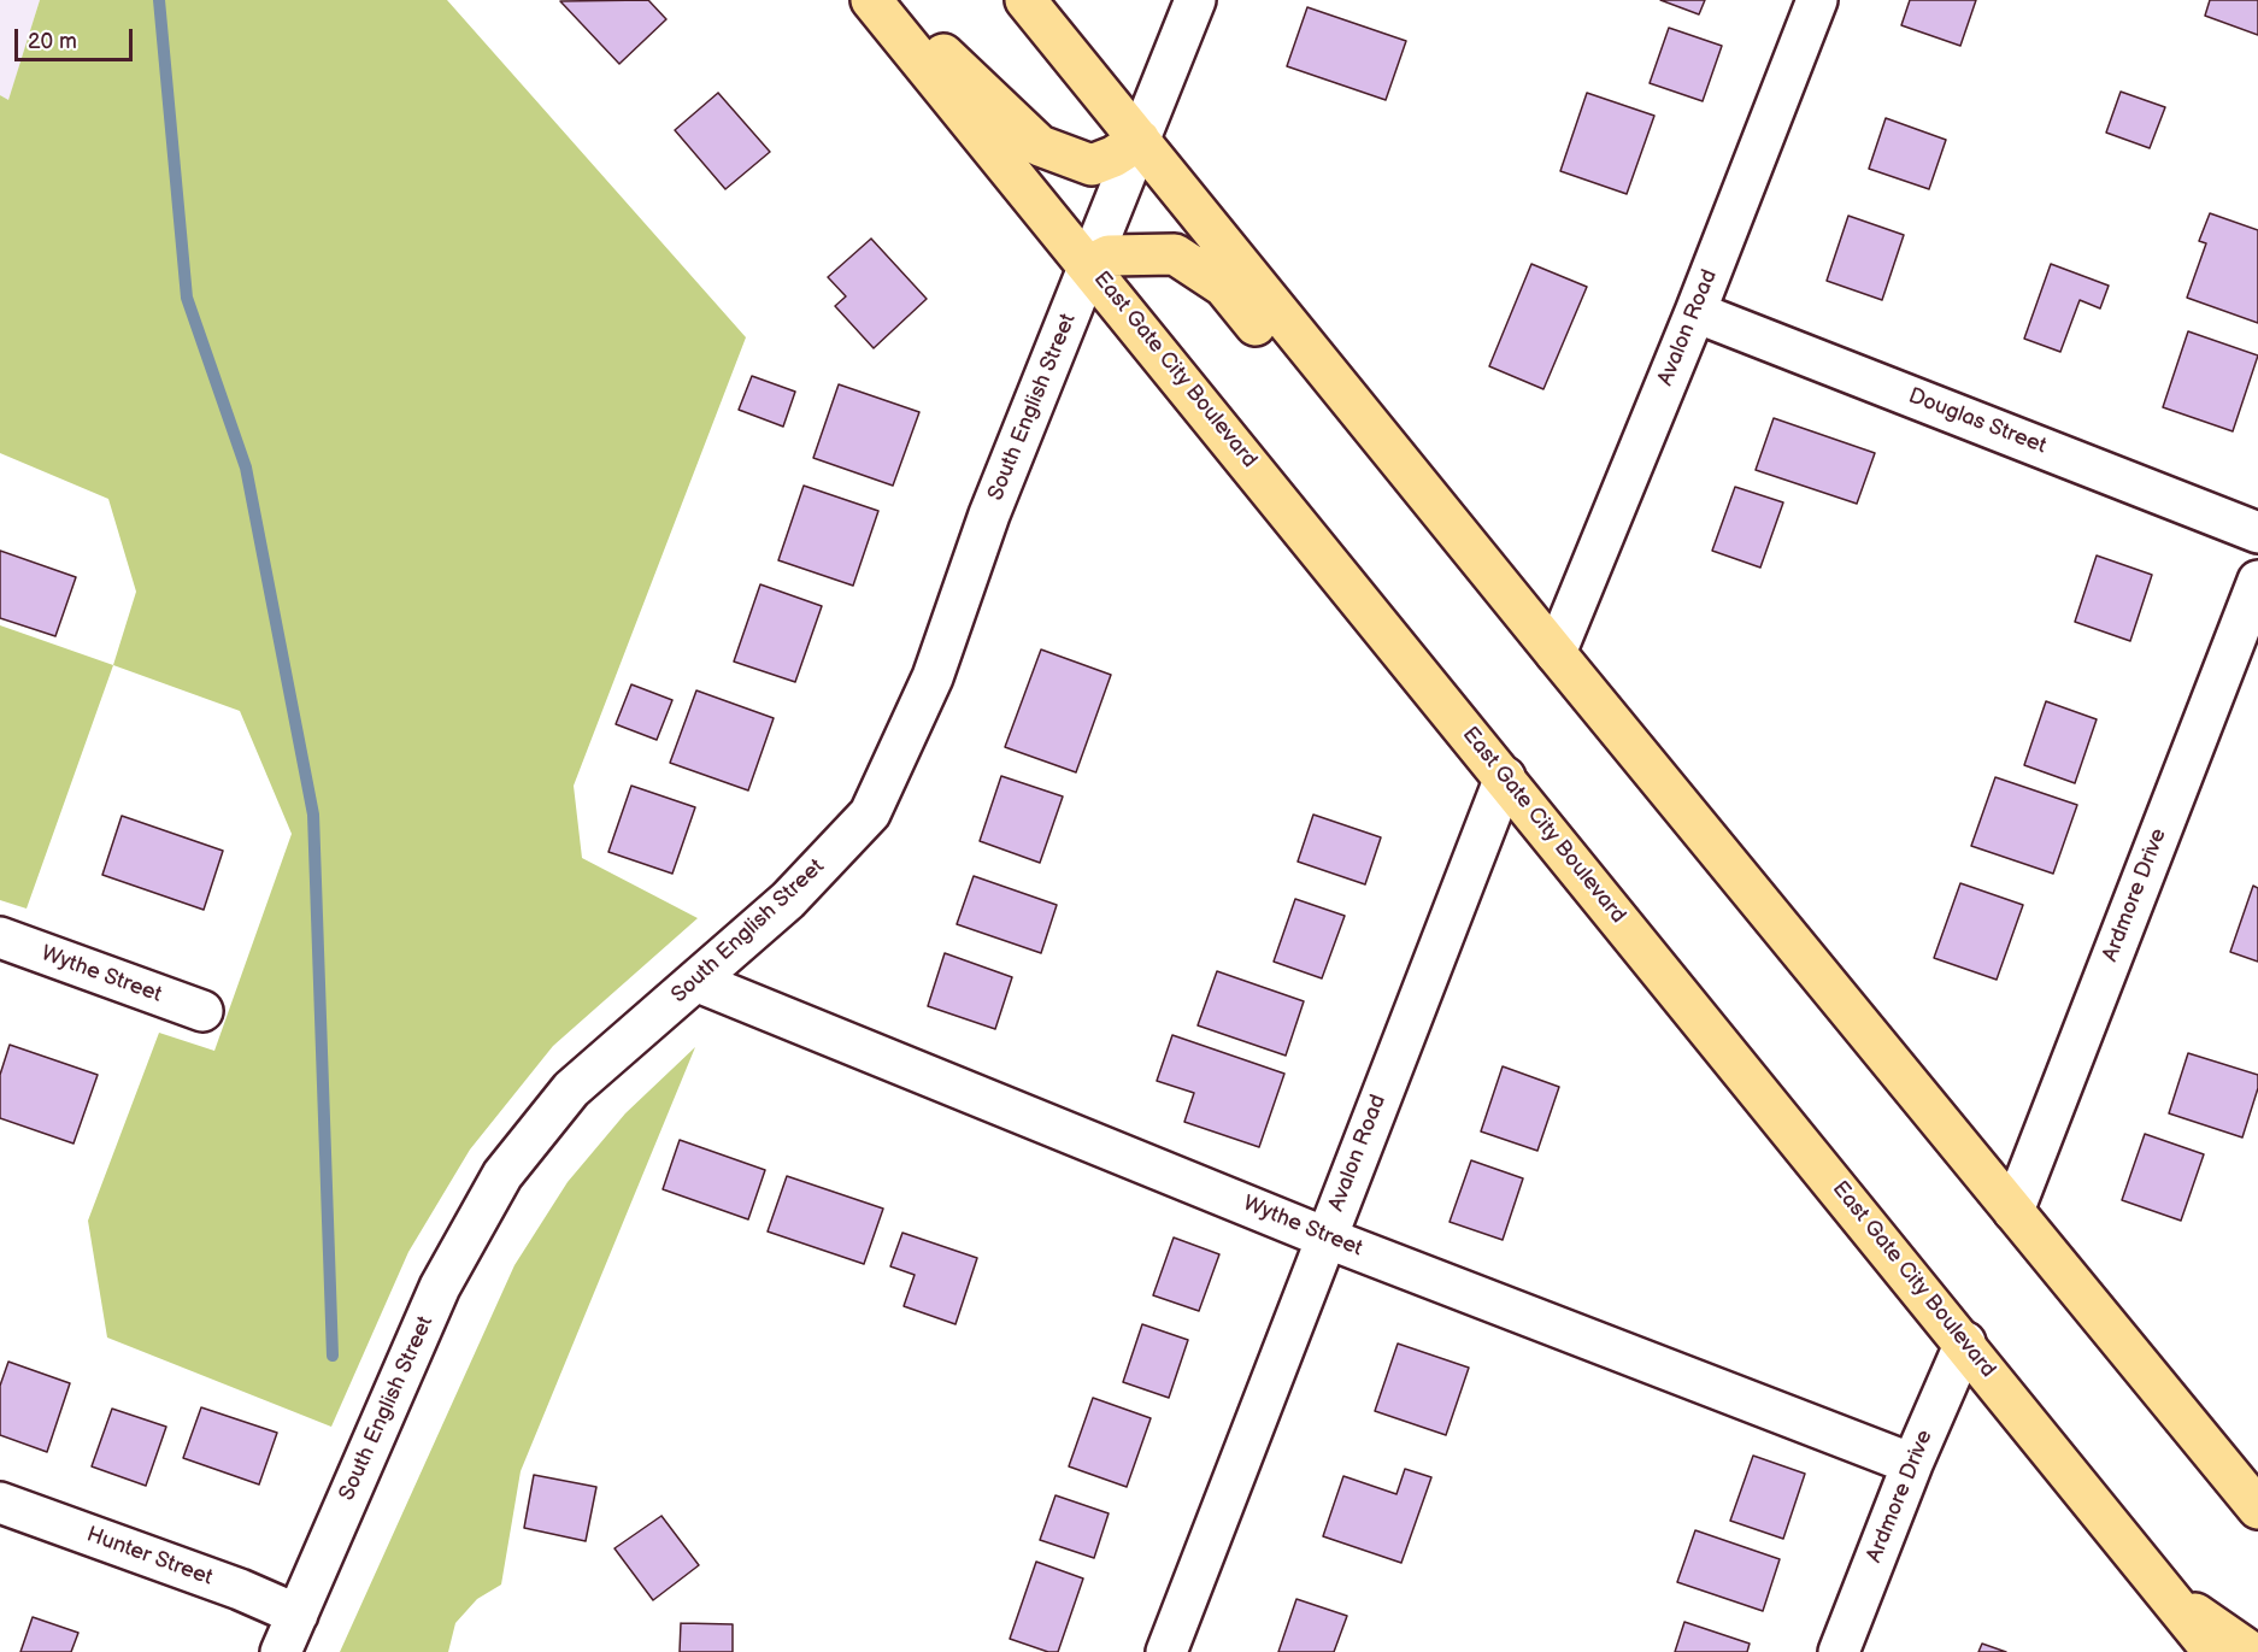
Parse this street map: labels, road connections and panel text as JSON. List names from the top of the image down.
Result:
{
  "streets": {
    "main road": ["East Gate City Boulevard"],
    "street": [
      "Avalon Road",
      "South English Street",
      "Douglas Street",
      "Ardmore Drive",
      "Wythe Street",
      "Hunter Street"
    ]
  },
  "crossings": [
    ["Avalon Road", "East Gate City Boulevard"],
    ["Avalon Road", "Douglas Street"],
    ["Avalon Road", "Wythe Street"],
    ["East Gate City Boulevard", "South English Street"],
    ["East Gate City Boulevard", "Ardmore Drive"],
    ["South English Street", "Wythe Street"],
    ["South English Street", "Hunter Street"],
    ["Ardmore Drive", "Wythe Street"]
  ],
  "scale_bar": "20 m"
}
